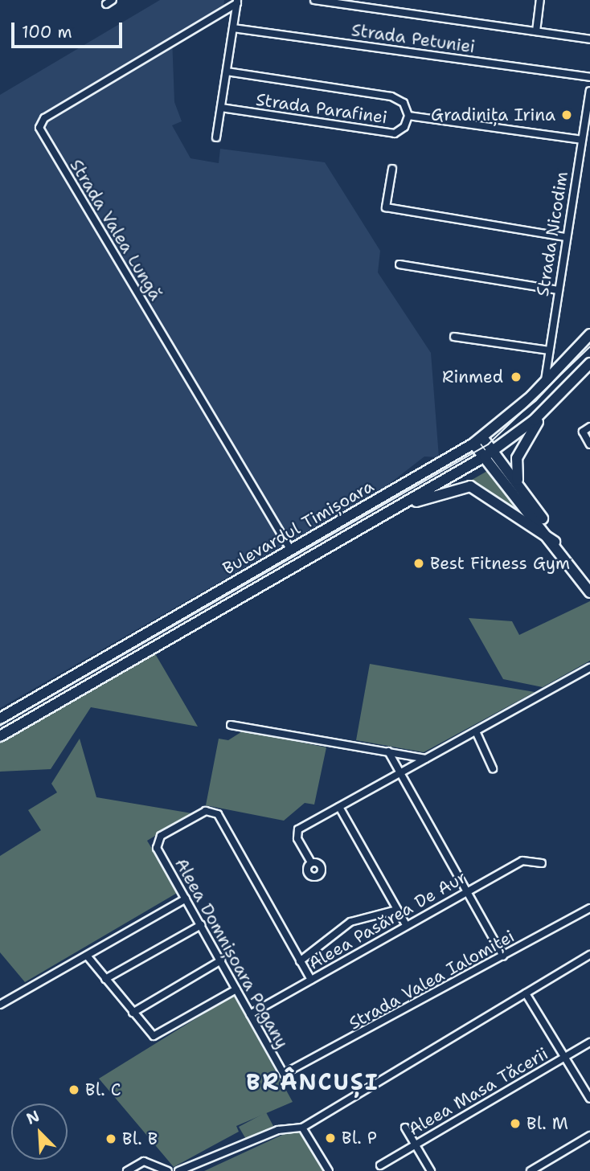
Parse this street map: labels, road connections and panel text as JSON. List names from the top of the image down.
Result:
{
  "streets": {
    "main road": ["Bulevardul Timișoara"],
    "street": [
      "Strada Petuniei",
      "Strada Parafinei",
      "Strada Valea Lungă",
      "Strada Nicodim",
      "Aleea Pasărea De Aur",
      "Aleea Domnișoara Pogany",
      "Strada Valea Ialomiței",
      "Aleea Masa Tăcerii"
    ]
  },
  "crossings": [
    ["Strada Petuniei", "Strada Valea Lungă"],
    ["Strada Parafinei", "Strada Valea Lungă"],
    ["Strada Valea Lungă", "Bulevardul Timișoara"],
    ["Strada Nicodim", "Bulevardul Timișoara"],
    ["Aleea Pasărea De Aur", "Aleea Domnișoara Pogany"],
    ["Aleea Domnișoara Pogany", "Strada Valea Ialomiței"]
  ],
  "districts": ["BRÂNCUȘI"],
  "places": [
    "Gradinița Irina",
    "Rinmed",
    "Best Fitness Gym",
    "Bl. C",
    "Bl. M",
    "Bl. P",
    "Bl. B"
  ],
  "scale_bar": "100 m",
  "north": "top left"
}
